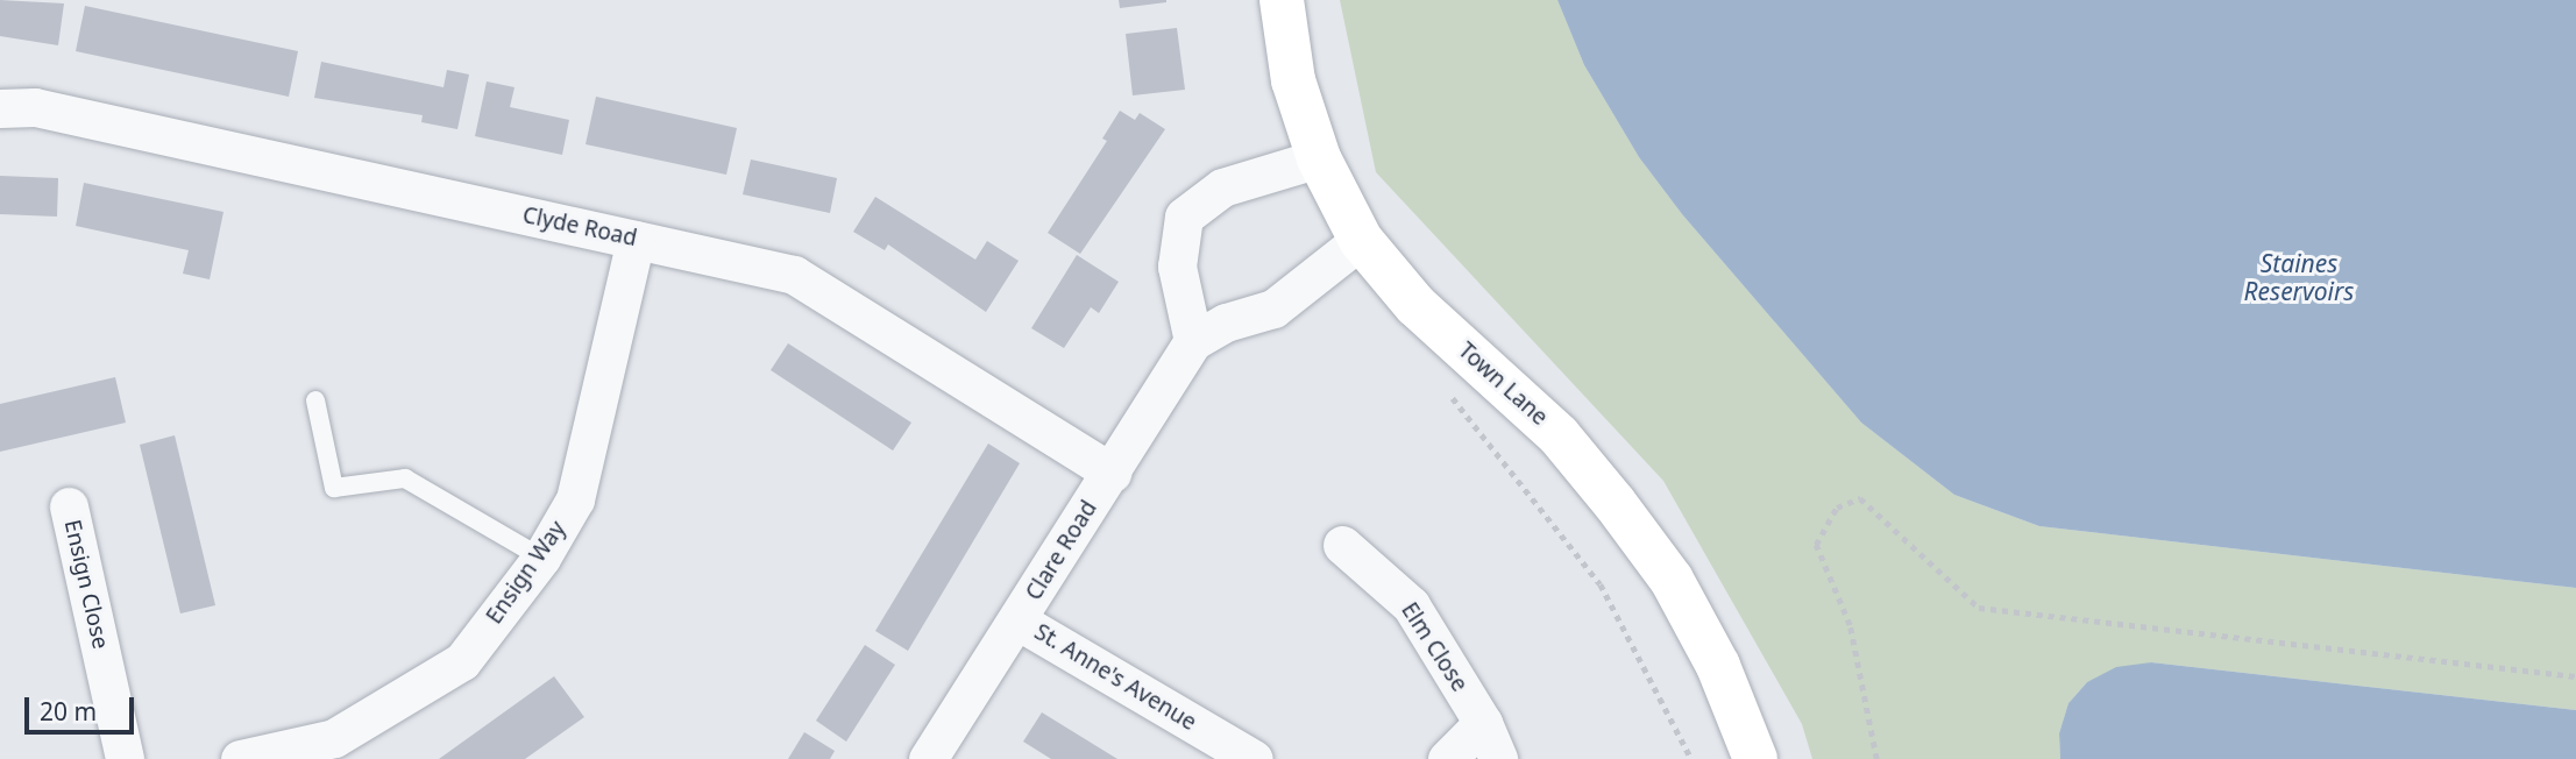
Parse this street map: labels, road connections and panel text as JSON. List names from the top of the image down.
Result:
{
  "streets": {
    "main road": ["Town Lane"],
    "street": [
      "Clyde Road",
      "Clare Road",
      "Ensign Way",
      "Ensign Close",
      "Elm Close",
      "St. Anne's Avenue"
    ]
  },
  "crossings": [
    ["Clyde Road", "Clare Road"],
    ["Clyde Road", "Ensign Way"],
    ["Town Lane", "Clare Road"],
    ["Clare Road", "St. Anne's Avenue"]
  ],
  "water": ["Staines Reservoirs"],
  "scale_bar": "20 m"
}
